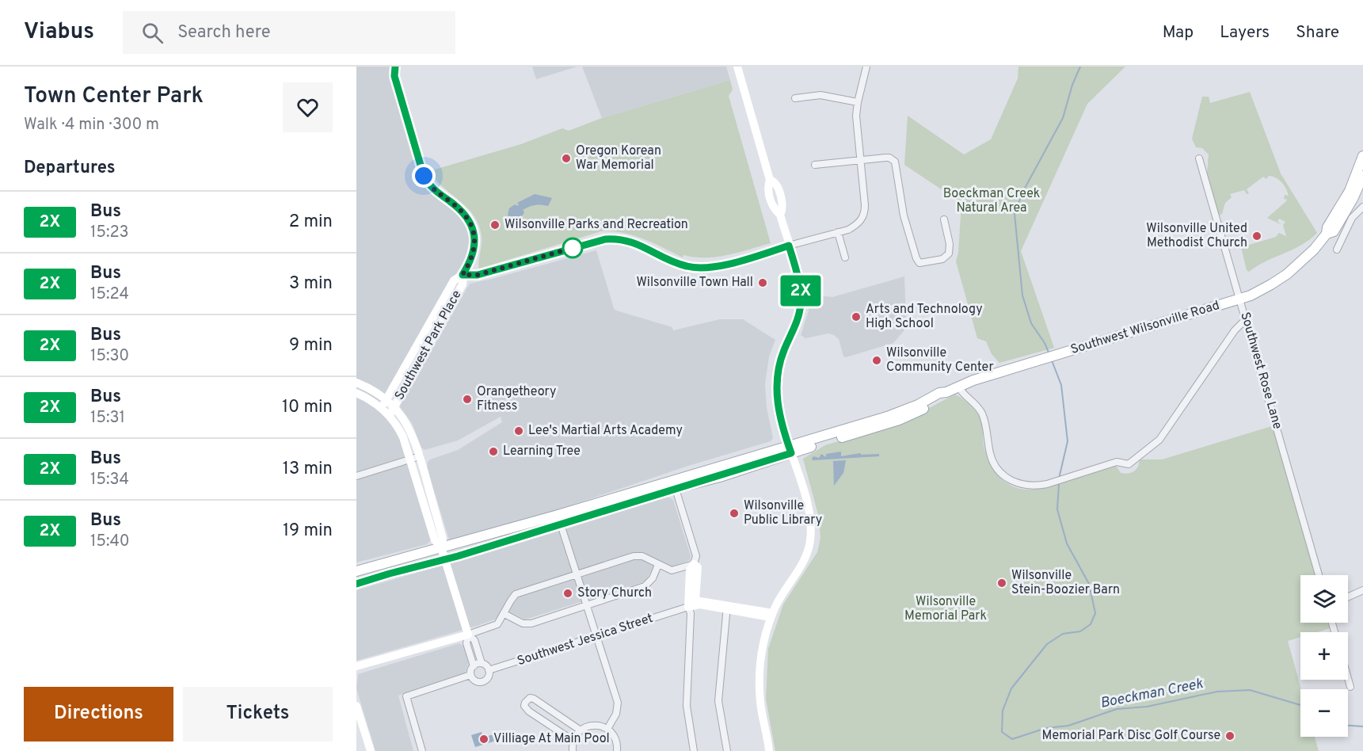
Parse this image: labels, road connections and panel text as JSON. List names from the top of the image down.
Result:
{
  "streets": {
    "main road": ["Southwest Wilsonville Road"],
    "street": ["Southwest Park Place", "Southwest Rose Lane", "Southwest Jessica Street"]
  },
  "crossings": [
    ["Southwest Wilsonville Road", "Southwest Rose Lane"]
  ],
  "water": ["Boeckman Creek"],
  "parks": ["Boeckman Creek Natural Area", "Wilsonville Memorial Park"],
  "places": [
    "Oregon Korean War Memorial",
    "Wilsonville Parks and Recreation",
    "Wilsonville United Methodist Church",
    "Wilsonville Town Hall",
    "Arts and Technology High School",
    "Wilsonville Community Center",
    "Orangetheory Fitness",
    "Lee's Martial Arts Academy",
    "Learning Tree",
    "Wilsonville Public Library",
    "Wilsonville Stein-Boozier Barn",
    "Story Church",
    "Memorial Park Disc Golf Course",
    "Villiage At Main Pool"
  ],
  "lines": ["bus line 2X"],
  "page": {
    "header": "Viabus",
    "search": "Search here",
    "nav": ["Map", "Layers", "Share"],
    "heading": [
      ["Town Center Park", "Walk · 4 min · 300 m"],
      "Departures"
    ],
    "on_map": "2X",
    "list": [
      {
        "mark": "2X",
        "name": "Bus",
        "note": "15:23",
        "value": "2 min"
      },
      {
        "mark": "2X",
        "name": "Bus",
        "note": "15:24",
        "value": "3 min"
      },
      {
        "mark": "2X",
        "name": "Bus",
        "note": "15:30",
        "value": "9 min"
      },
      {
        "mark": "2X",
        "name": "Bus",
        "note": "15:31",
        "value": "10 min"
      },
      {
        "mark": "2X",
        "name": "Bus",
        "note": "15:34",
        "value": "13 min"
      },
      {
        "mark": "2X",
        "name": "Bus",
        "note": "15:40",
        "value": "19 min"
      }
    ],
    "map_buttons": ["+", "−"],
    "buttons": ["Directions", "Tickets"]
  }
}
